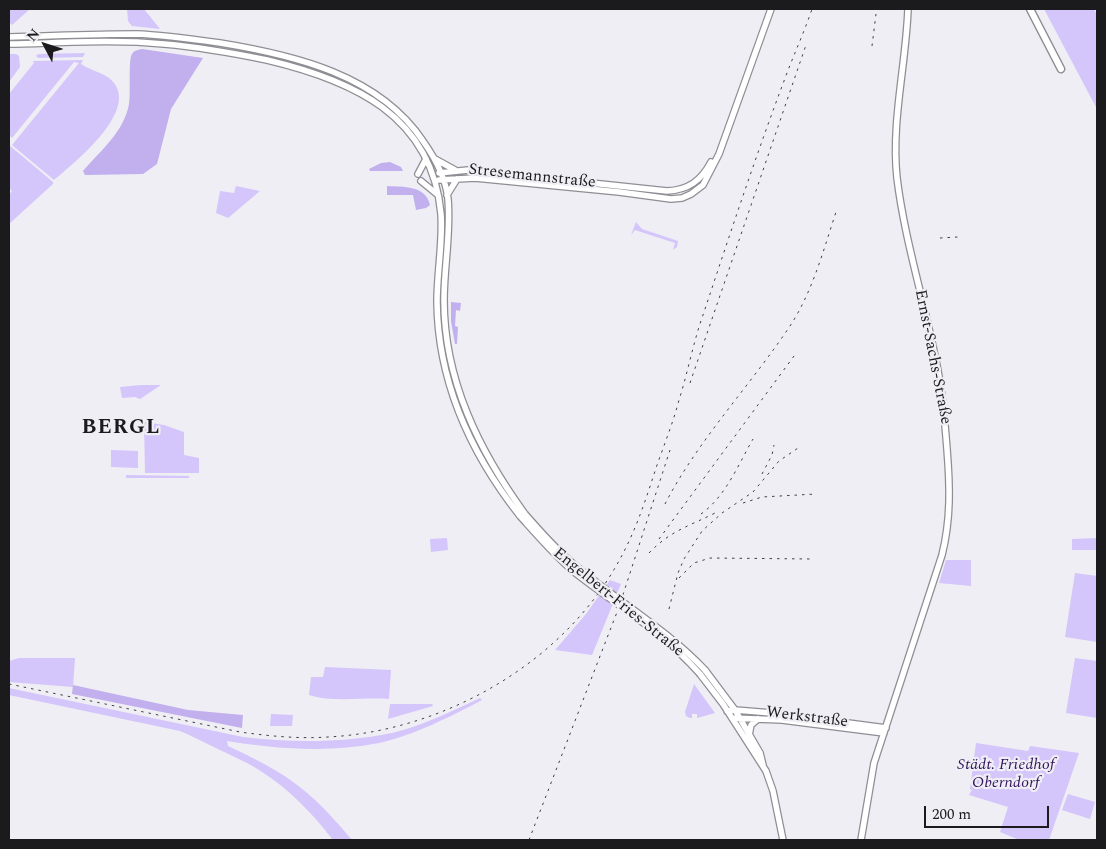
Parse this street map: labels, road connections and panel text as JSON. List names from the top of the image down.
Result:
{
  "streets": {
    "main road": [
      "Stresemannstraße",
      "Ernst-Sachs-Straße",
      "Engelbert-Fries-Straße",
      "Werkstraße"
    ]
  },
  "crossings": [
    ["Ernst-Sachs-Straße", "Werkstraße"],
    ["Engelbert-Fries-Straße", "Werkstraße"]
  ],
  "districts": ["BERGL"],
  "parks": ["Städt. Friedhof Oberndorf"],
  "scale_bar": "200 m",
  "north": "top left"
}
